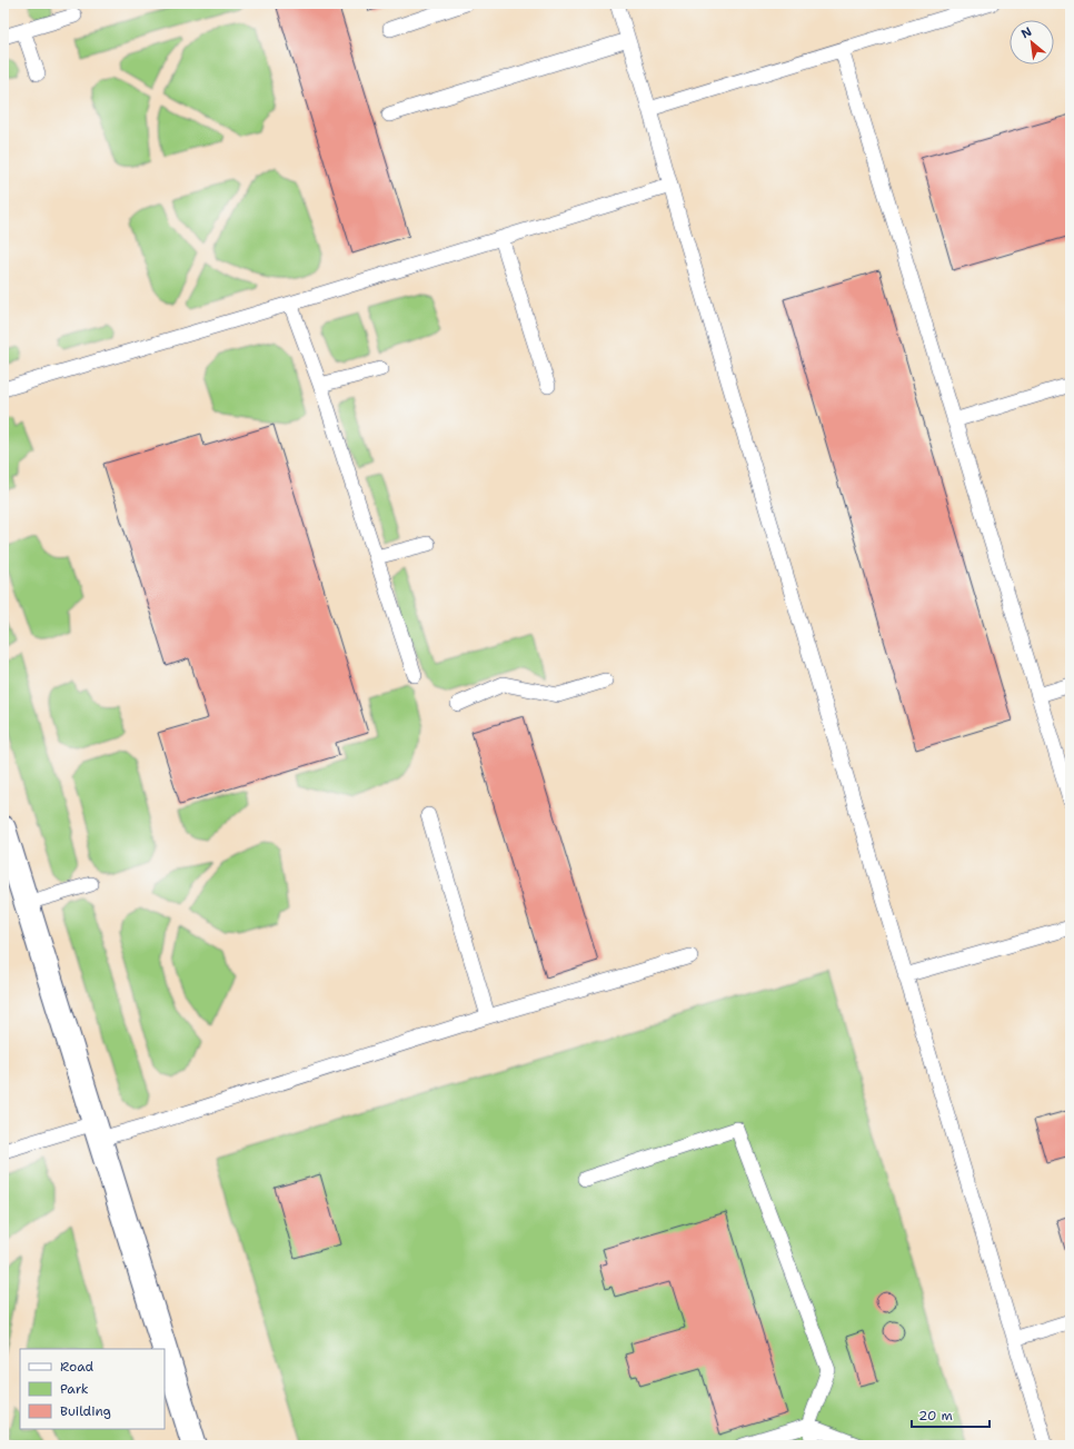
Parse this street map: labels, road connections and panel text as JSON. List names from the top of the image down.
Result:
{
  "legend": ["Road", "Park", "Building"],
  "scale_bar": "20 m",
  "north": "top left"
}
